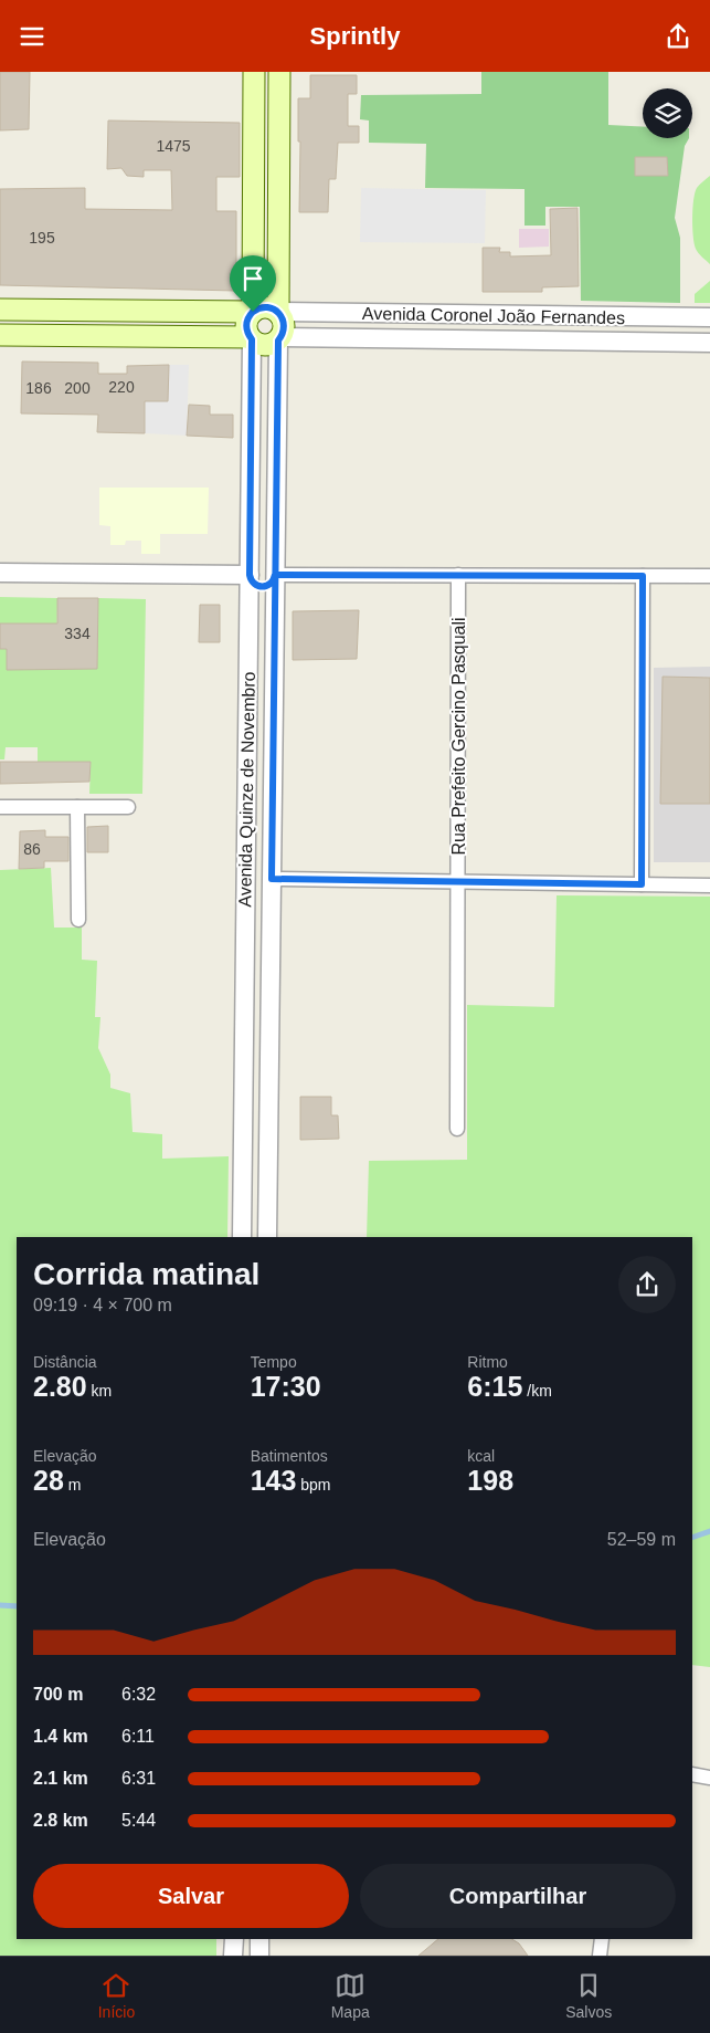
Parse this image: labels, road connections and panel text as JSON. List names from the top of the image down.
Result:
{
  "streets": {
    "street": ["Avenida Coronel João Fernandes", "Rua Prefeito Gercino Pasquali", "Avenida Quinze de Novembro"]
  },
  "crossings": [
    ["Avenida Coronel João Fernandes", "Avenida Quinze de Novembro"]
  ],
  "house_numbers": [
    "1475",
    "195",
    "220",
    "186",
    "200",
    "334",
    "86"
  ],
  "page": {
    "header": "Sprintly",
    "heading": ["Corrida matinal", "09:19 · 4 × 700 m"],
    "stats": [
      ["Distância", "2.80 km"],
      ["Tempo", "17:30"],
      ["Ritmo", "6:15 /km"],
      ["Elevação", "28 m"],
      ["Batimentos", "143 bpm"],
      ["kcal", "198"]
    ],
    "chart": ["Elevação", "52–59 m"],
    "list": [
      {
        "name": "700 m",
        "note": "6:32"
      },
      {
        "name": "1.4 km",
        "note": "6:11"
      },
      {
        "name": "2.1 km",
        "note": "6:31"
      },
      {
        "name": "2.8 km",
        "note": "5:44"
      }
    ],
    "buttons": ["Salvar", "Compartilhar"],
    "tabs": ["Início", "Mapa", "Salvos"]
  }
}
